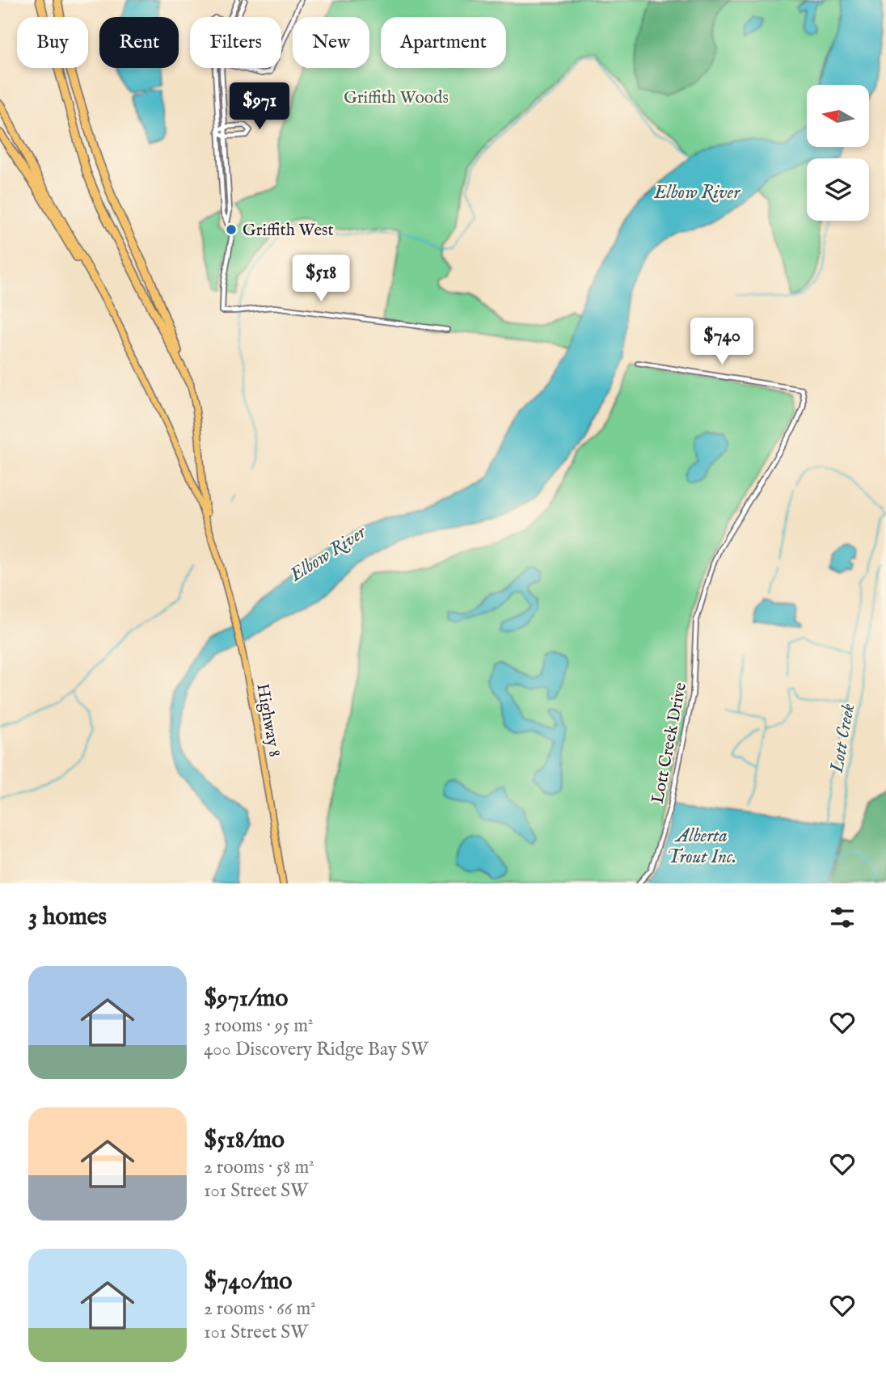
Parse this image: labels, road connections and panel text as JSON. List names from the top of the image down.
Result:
{
  "streets": {
    "main road": ["Highway 8"],
    "street": ["Lott Creek Drive"]
  },
  "water": ["Elbow River", "Lott Creek", "Alberta Trout Inc."],
  "parks": ["Griffith Woods"],
  "places": ["Griffith West"],
  "north": "left",
  "page": {
    "chip": [
      "Buy",
      "Rent",
      "Filters",
      "New",
      "Apartment"
    ],
    "price": ["$971", "$518", "$740"],
    "heading": "3 homes",
    "list": [
      {
        "name": "$971/mo",
        "note": "3 rooms · 95 m² · 400 Discovery Ridge Bay SW"
      },
      {
        "name": "$518/mo",
        "note": "2 rooms · 58 m² · 101 Street SW"
      },
      {
        "name": "$740/mo",
        "note": "2 rooms · 66 m² · 101 Street SW"
      }
    ]
  }
}
